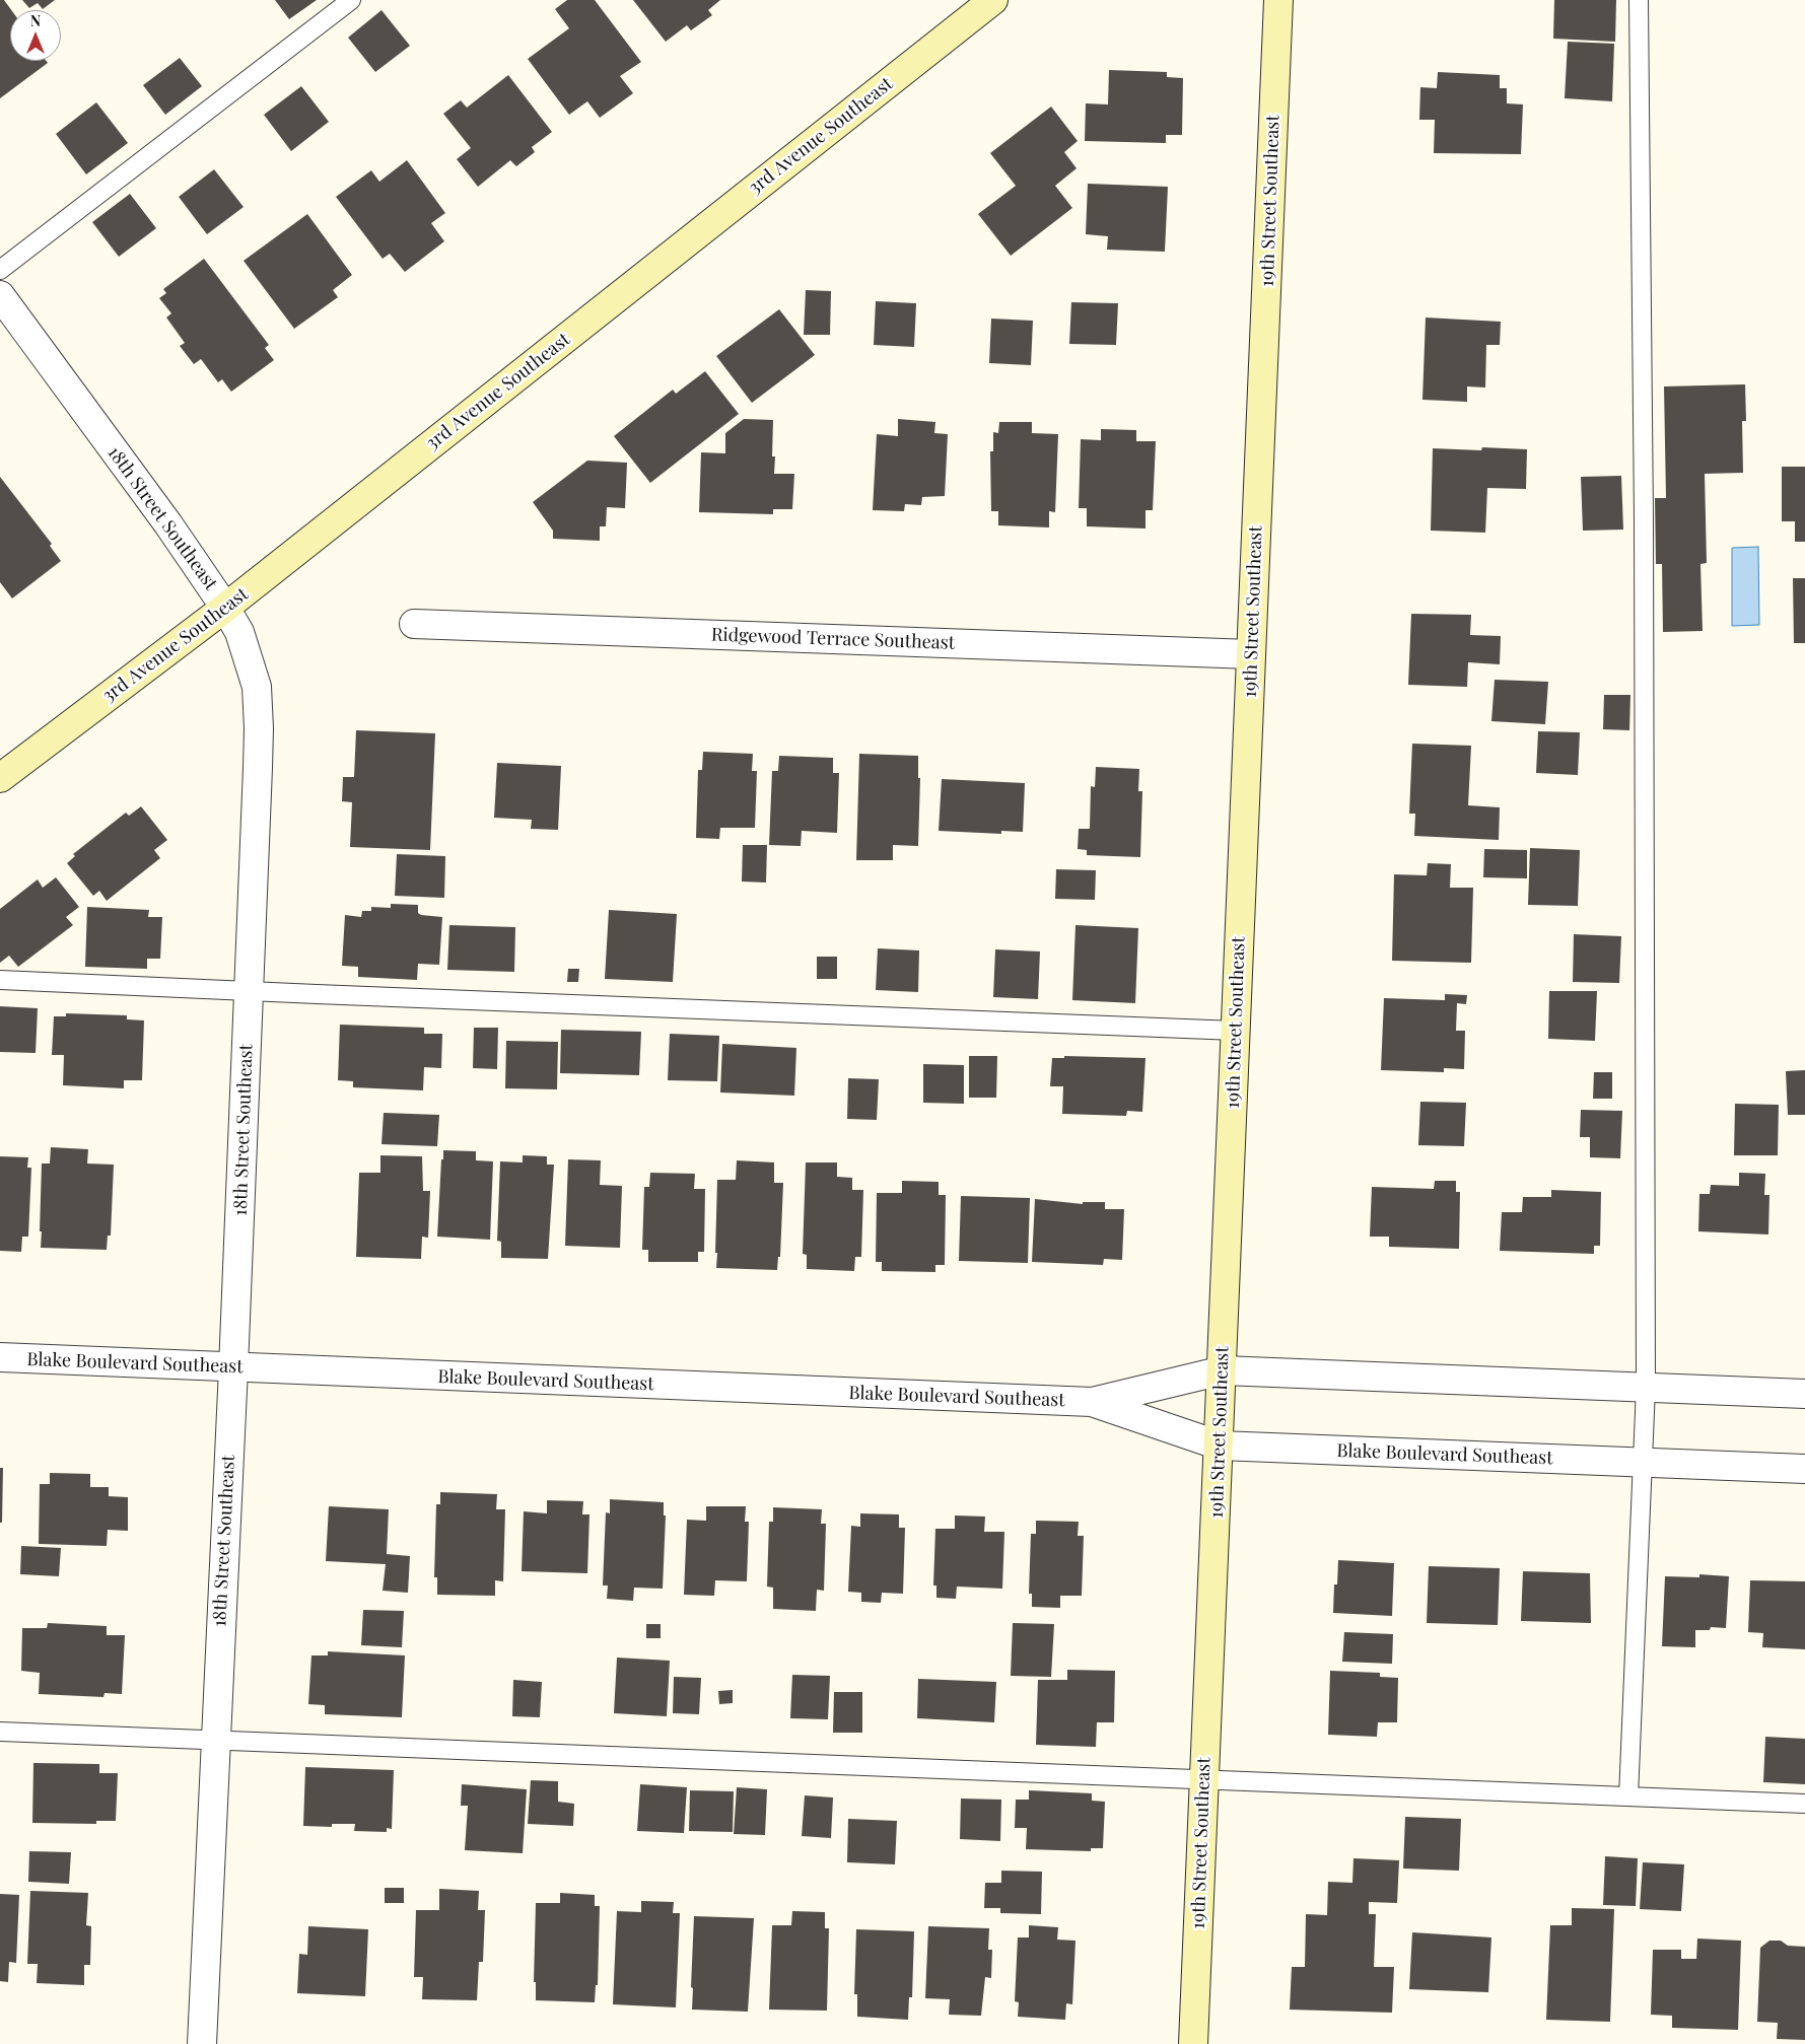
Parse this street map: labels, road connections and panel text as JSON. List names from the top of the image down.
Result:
{
  "streets": {
    "main road": ["3rd Avenue Southeast", "19th Street Southeast"],
    "street": ["18th Street Southeast", "Ridgewood Terrace Southeast", "Blake Boulevard Southeast"]
  },
  "crossings": [
    ["3rd Avenue Southeast", "18th Street Southeast"],
    ["19th Street Southeast", "Ridgewood Terrace Southeast"],
    ["19th Street Southeast", "Blake Boulevard Southeast"],
    ["18th Street Southeast", "Blake Boulevard Southeast"]
  ],
  "north": "top"
}
